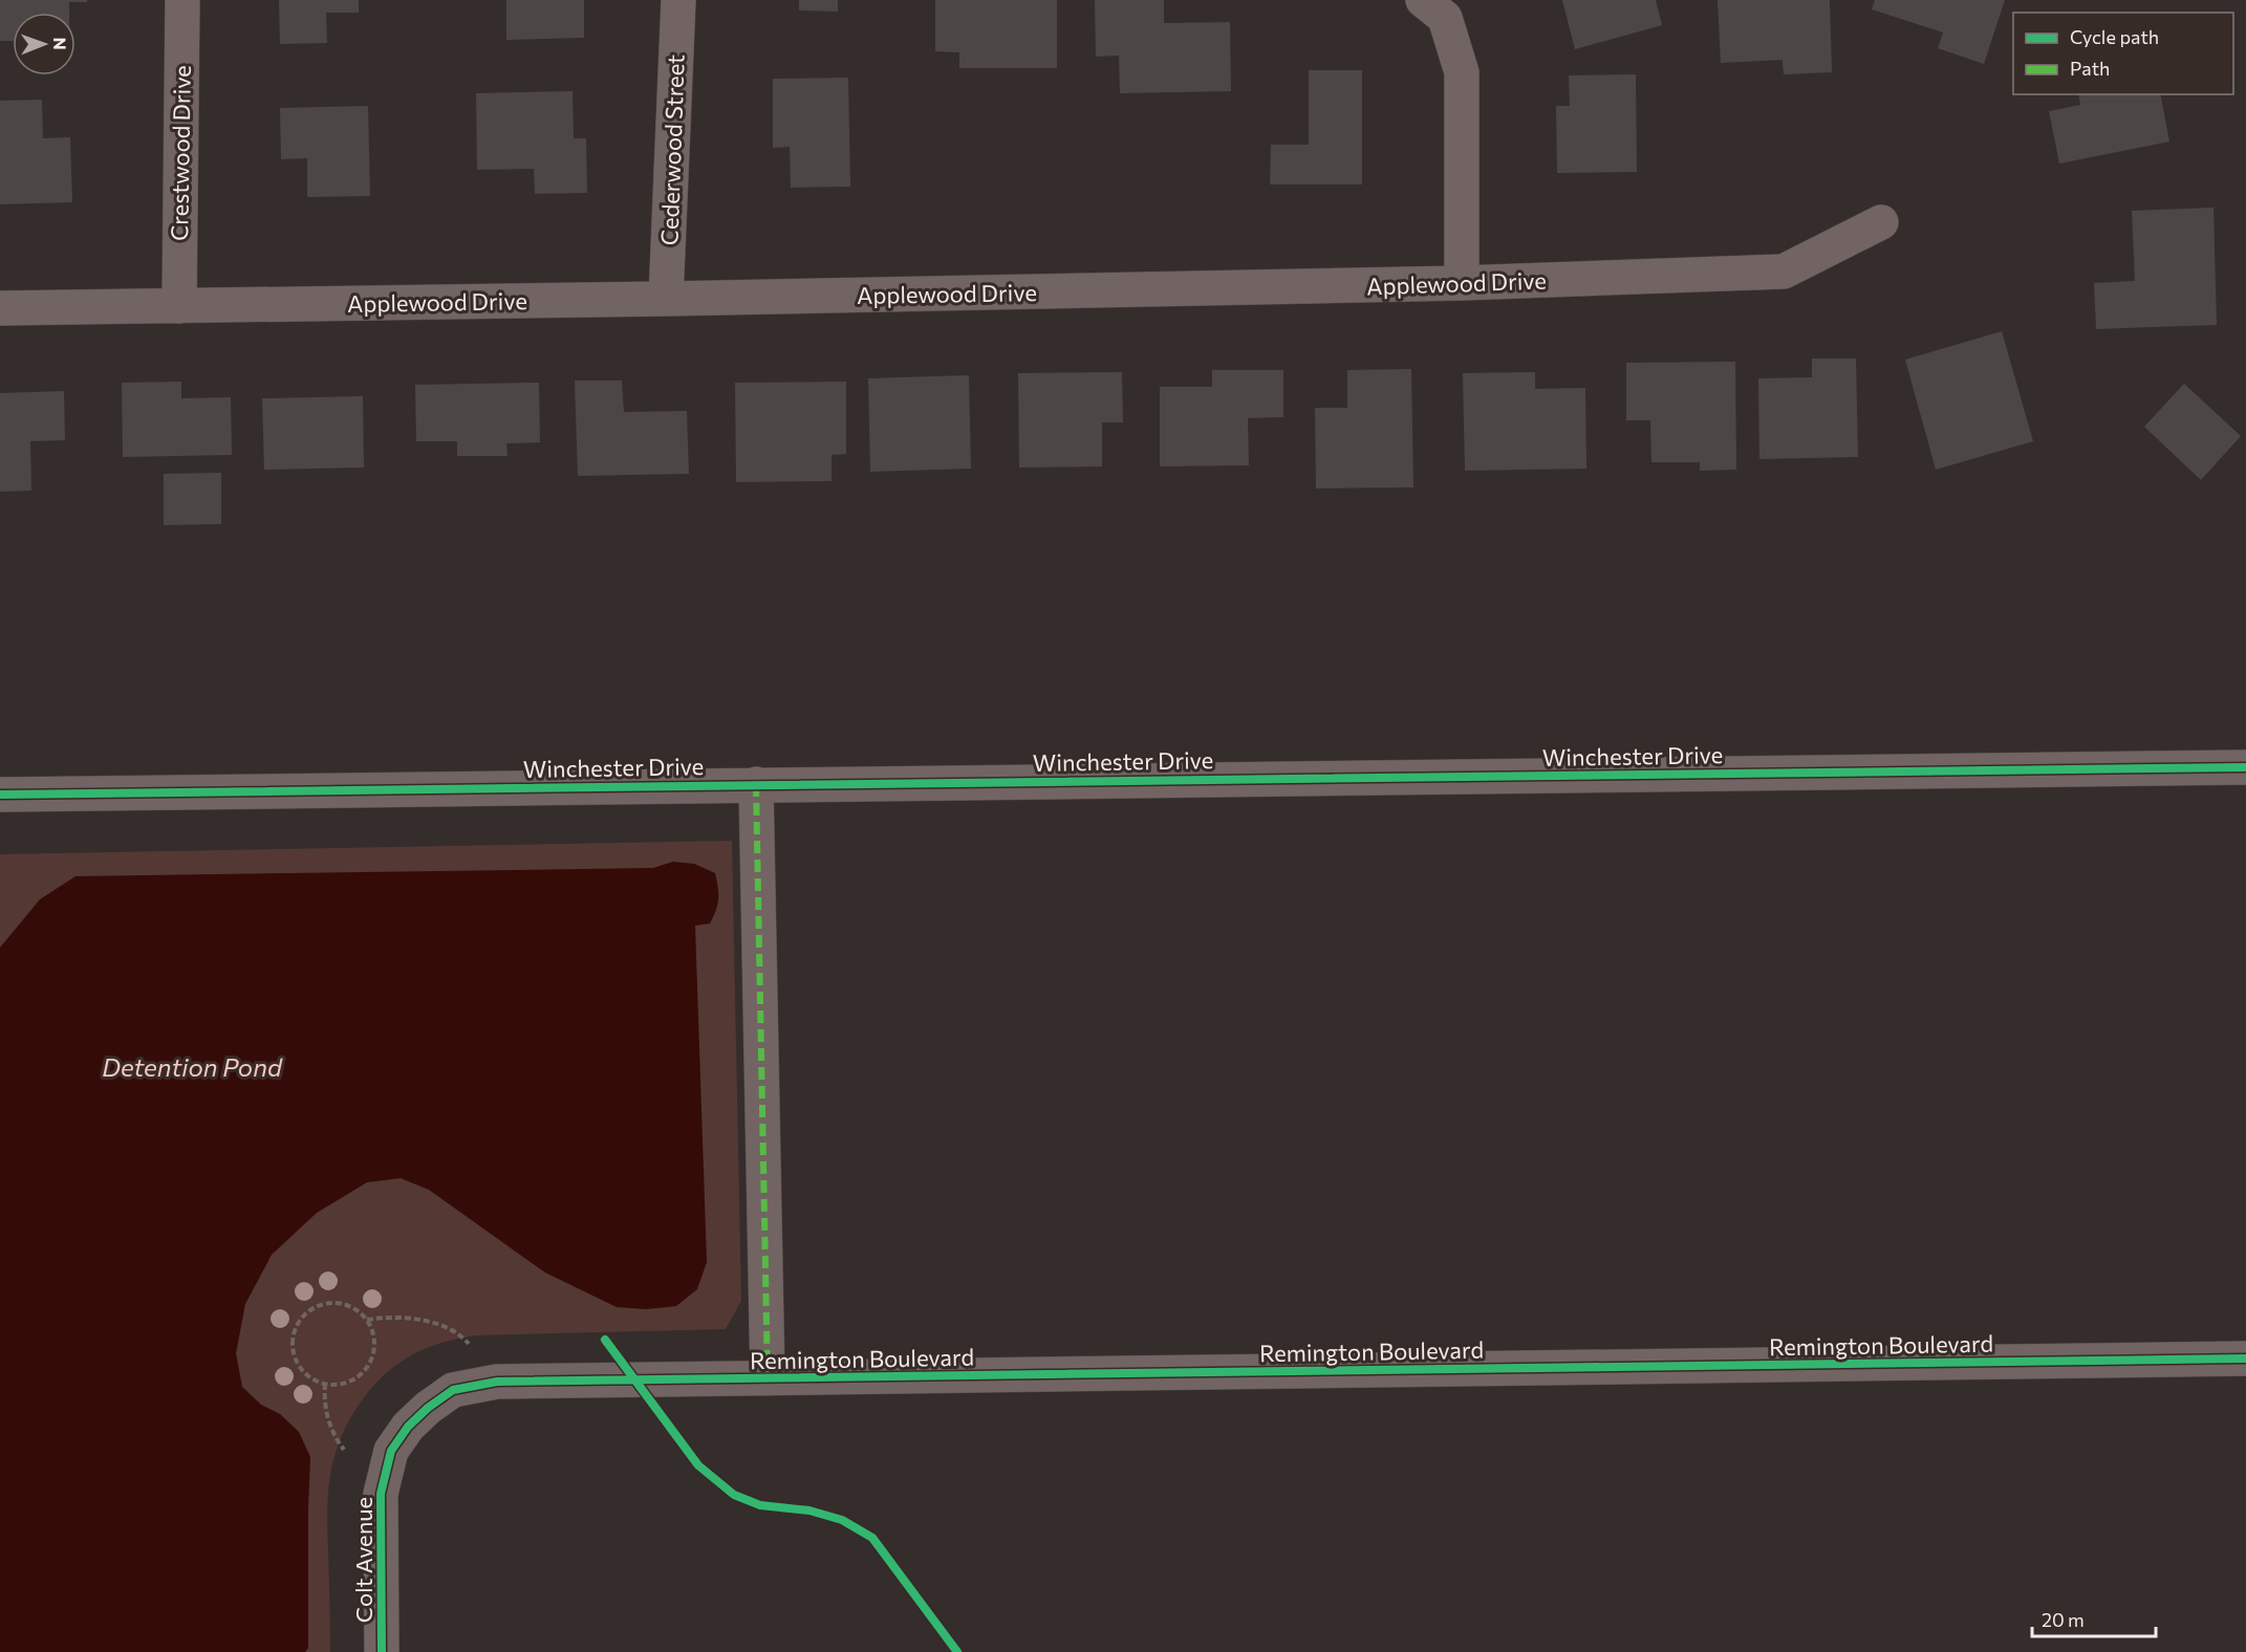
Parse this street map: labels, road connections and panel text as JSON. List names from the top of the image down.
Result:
{
  "streets": {
    "street": [
      "Cederwood Street",
      "Crestwood Drive",
      "Applewood Drive",
      "Winchester Drive",
      "Remington Boulevard",
      "Colt Avenue"
    ]
  },
  "crossings": [
    ["Cederwood Street", "Applewood Drive"],
    ["Crestwood Drive", "Applewood Drive"],
    ["Remington Boulevard", "Colt Avenue"]
  ],
  "water": ["Detention Pond"],
  "legend": ["Cycle path", "Path"],
  "scale_bar": "20 m",
  "north": "right"
}
